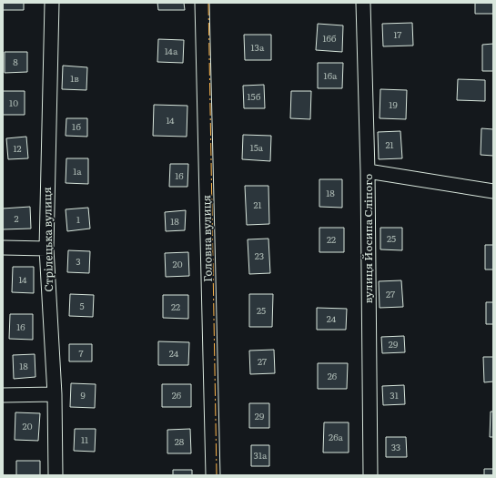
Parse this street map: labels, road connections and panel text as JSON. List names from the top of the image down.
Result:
{
  "streets": {
    "street": ["Головна вулиця", "вулиця Йосипа Сліпого", "Стрілецька вулиця"]
  },
  "house_numbers": [
    "17",
    "16б",
    "13а",
    "14а",
    "8",
    "16а",
    "1в",
    "15б",
    "10",
    "19",
    "14",
    "1б",
    "21",
    "15а",
    "12",
    "1а",
    "16",
    "18",
    "21",
    "2",
    "1",
    "18",
    "25",
    "22",
    "23",
    "3",
    "20",
    "14",
    "27",
    "5",
    "22",
    "25",
    "24",
    "16",
    "29",
    "7",
    "24",
    "27",
    "18",
    "26",
    "9",
    "26",
    "31",
    "29",
    "20",
    "26а",
    "11",
    "28",
    "33",
    "31а"
  ]
}
